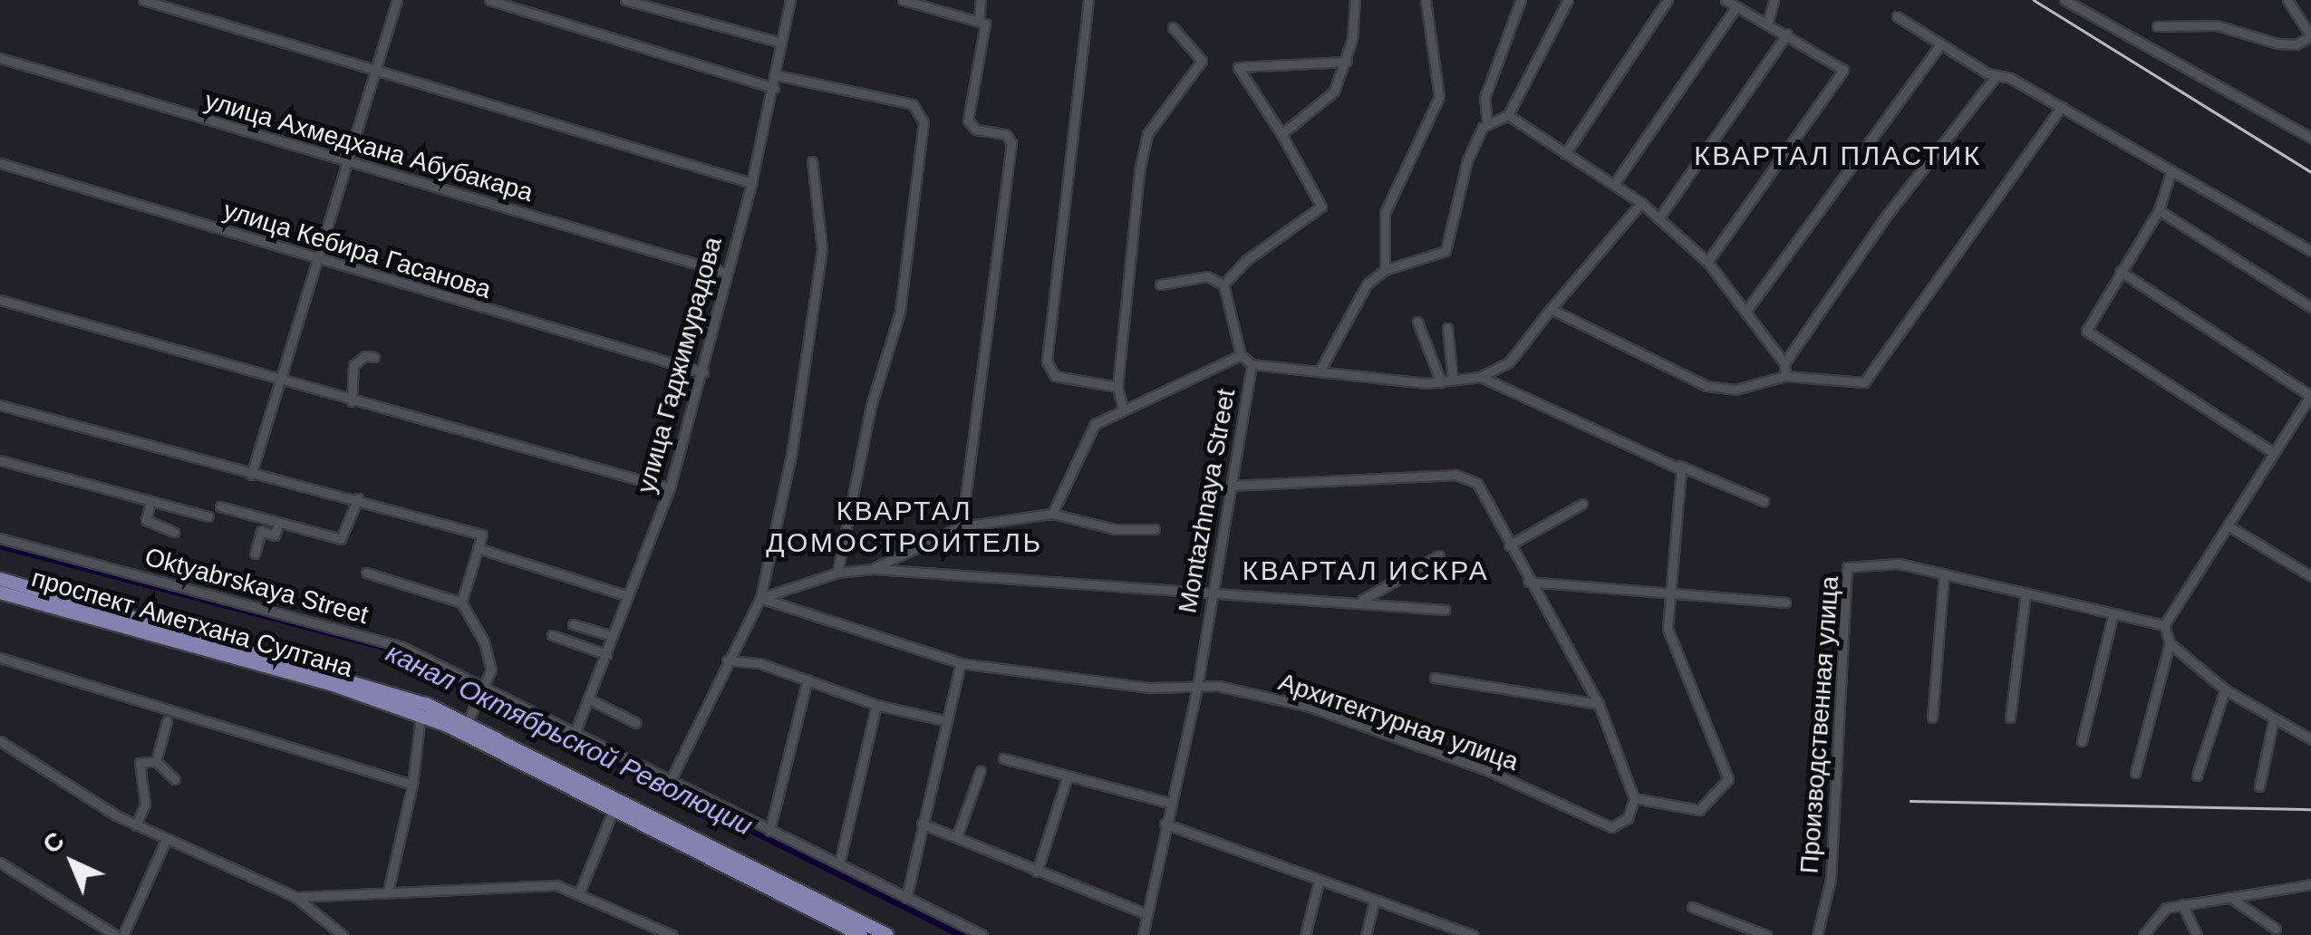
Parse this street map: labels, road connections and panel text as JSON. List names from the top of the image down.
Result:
{
  "streets": {
    "main road": ["проспект Аметхана Султана"],
    "street": [
      "улица Ахмедхана Абубакара",
      "улица Кебира Гасанова",
      "улица Гаджимурадова",
      "Montazhnaya Street",
      "Oktyabrskaya Street",
      "Архитектурная улица",
      "Производственная улица"
    ]
  },
  "crossings": [
    ["улица Ахмедхана Абубакара", "улица Гаджимурадова"],
    ["улица Кебира Гасанова", "улица Гаджимурадова"],
    ["улица Гаджимурадова", "Oktyabrskaya Street"],
    ["Montazhnaya Street", "Архитектурная улица"]
  ],
  "districts": ["КВАРТАЛ ПЛАСТИК", "КВАРТАЛ ДОМОСТРОИТЕЛЬ", "КВАРТАЛ ИСКРА"],
  "water": ["канал Октябрьской Революции"],
  "north": "top left"
}
